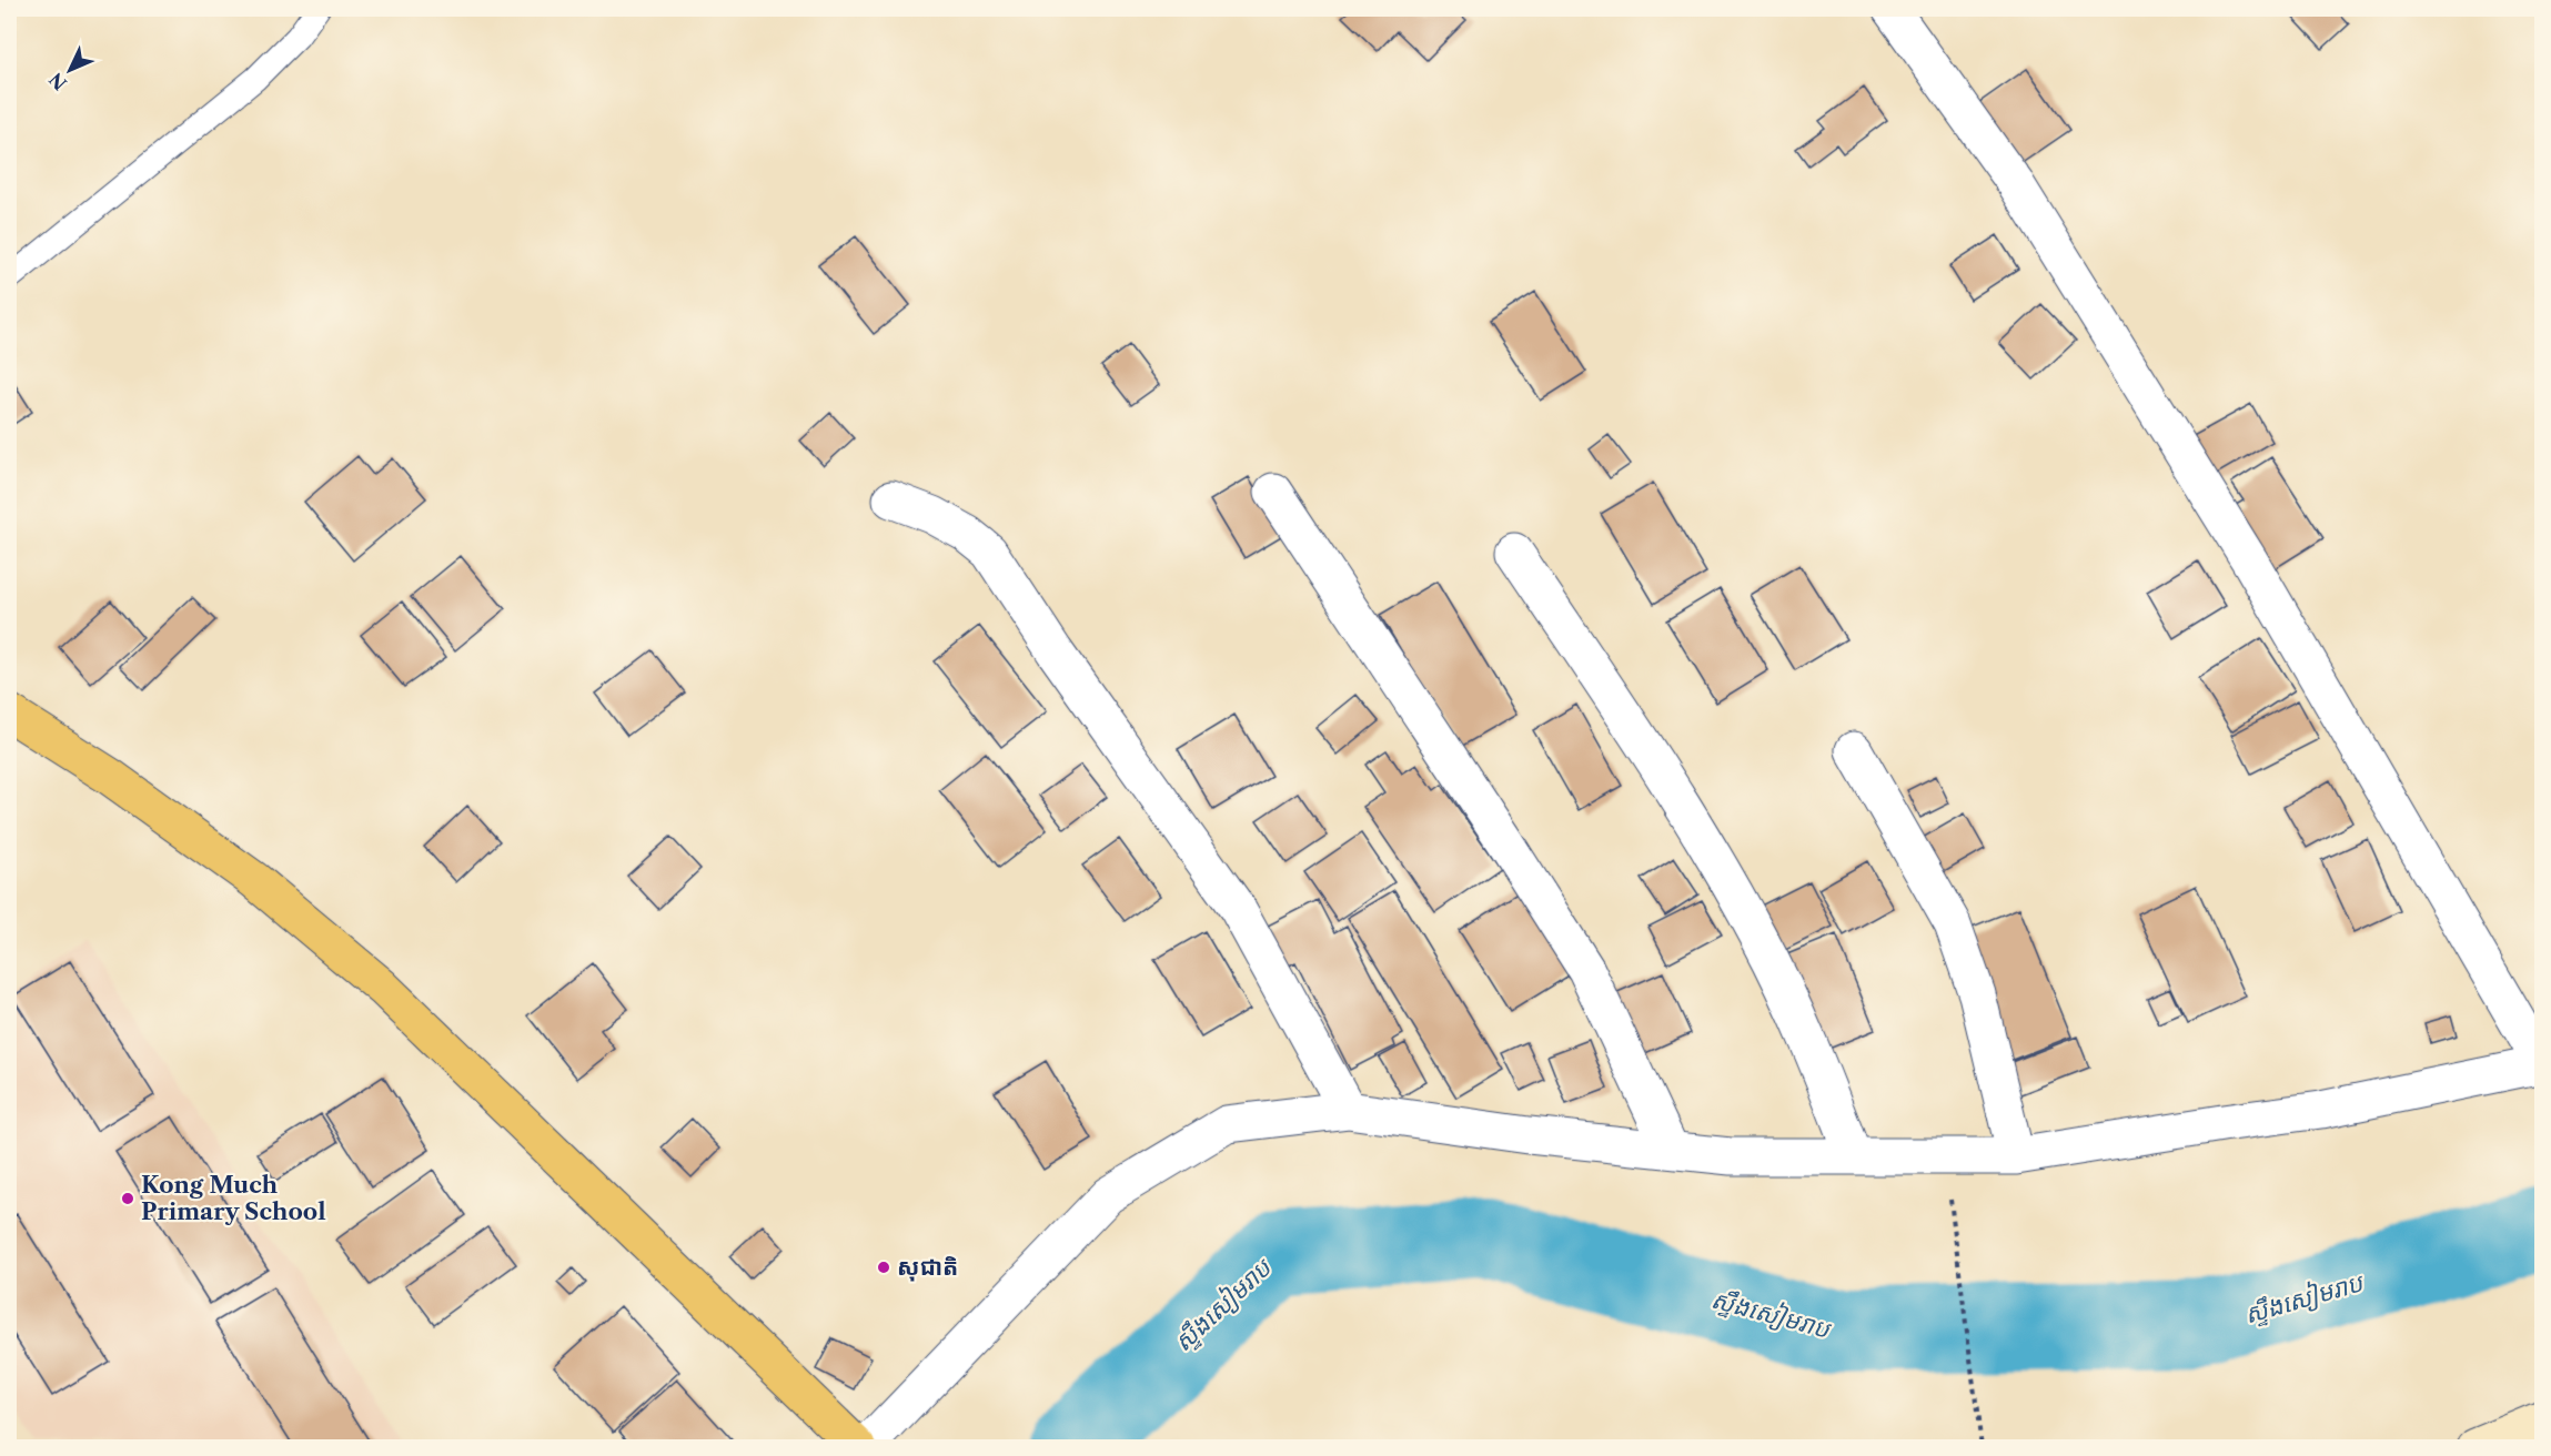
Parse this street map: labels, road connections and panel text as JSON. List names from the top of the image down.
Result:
{
  "water": ["ស្ទឹងសៀមរាប"],
  "places": ["Kong Much Primary School", "សុជាតិ"],
  "north": "bottom left"
}
